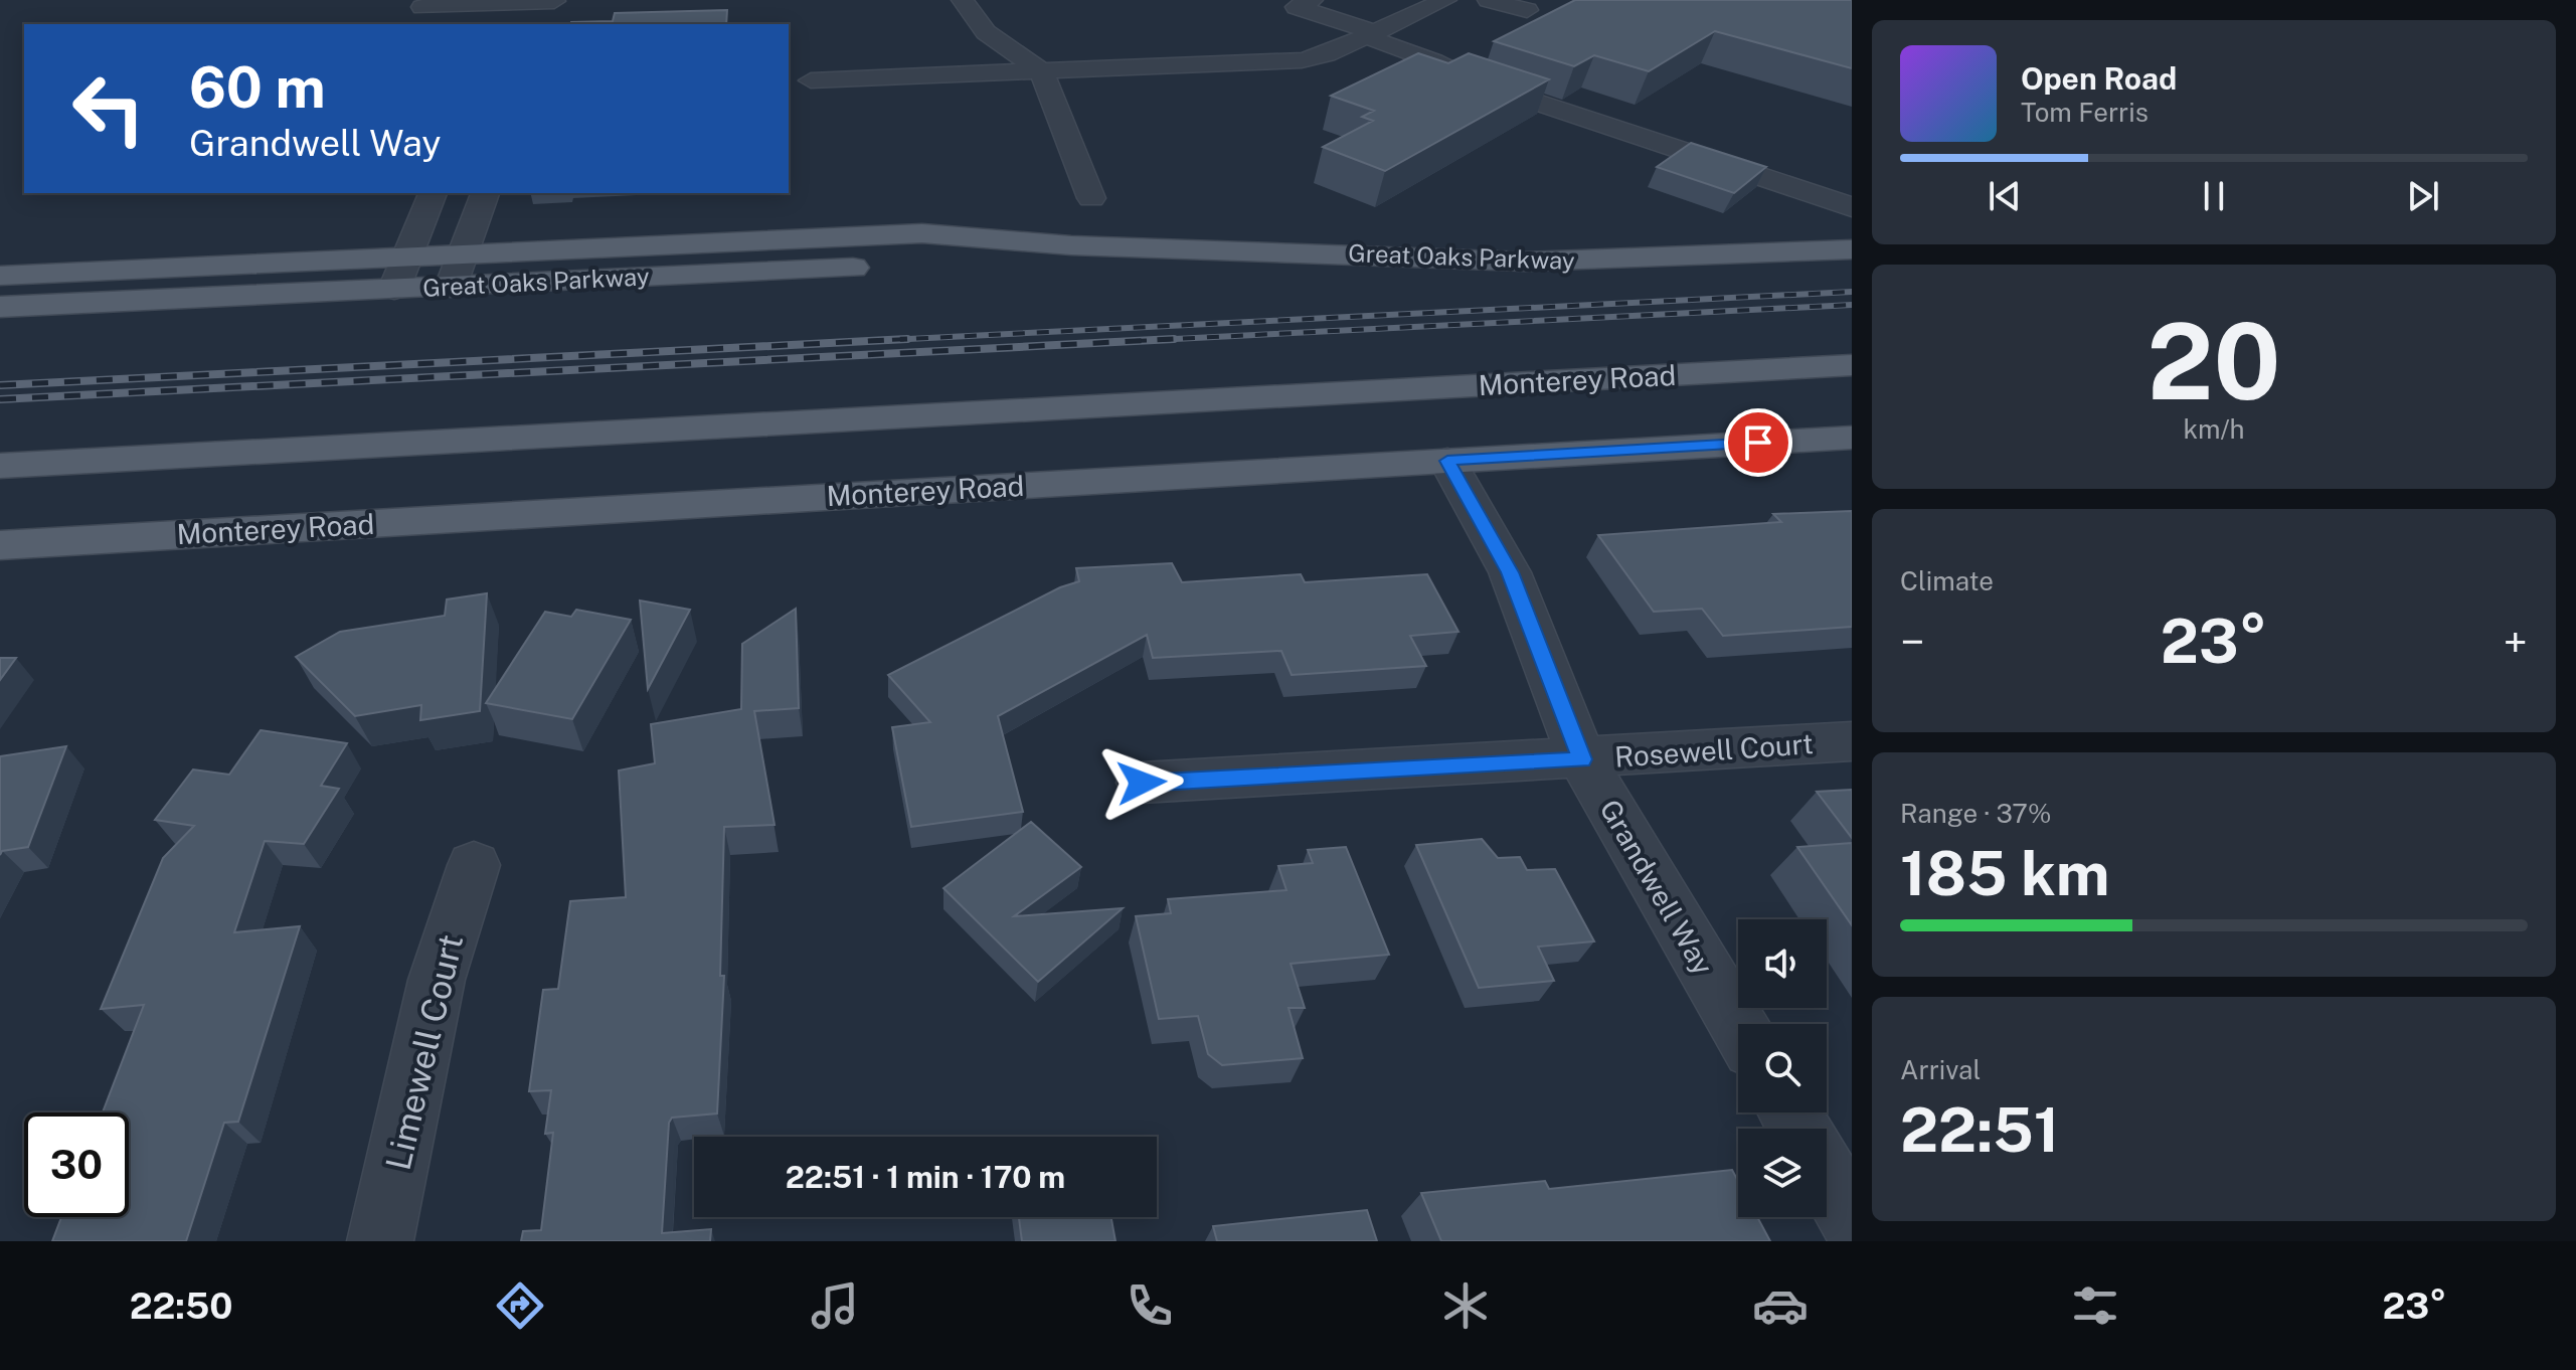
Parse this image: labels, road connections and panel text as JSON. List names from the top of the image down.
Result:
{
  "streets": {
    "main road": ["Great Oaks Parkway", "Monterey Road"],
    "street": ["Rosewell Court", "Grandwell Way", "Limewell Court"]
  },
  "crossings": [
    ["Monterey Road", "Grandwell Way"],
    ["Rosewell Court", "Grandwell Way"]
  ],
  "page": {
    "turn": ["60 m", "Grandwell Way"],
    "song": ["Open Road", "Tom Ferris"],
    "tile": [
      ["20", "km/h"],
      "Climate",
      ["Range · 37%", "185 km"],
      ["Arrival", "22:51"]
    ],
    "heat": ["−", "23°", "+"],
    "limit": "30",
    "trip": "22:51 · 1 min · 170 m",
    "tabs": ["22:50", "23°"]
  }
}
